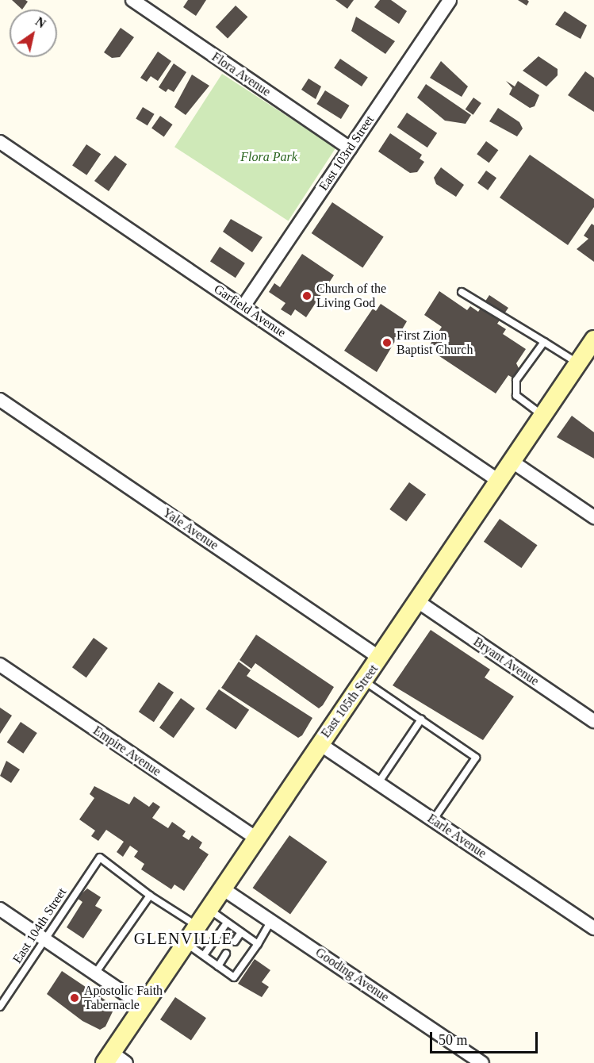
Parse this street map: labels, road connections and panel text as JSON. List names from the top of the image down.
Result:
{
  "streets": {
    "main road": ["East 105th Street"],
    "street": [
      "Flora Avenue",
      "East 103rd Street",
      "Garfield Avenue",
      "Yale Avenue",
      "Bryant Avenue",
      "Empire Avenue",
      "Earle Avenue",
      "Gooding Avenue"
    ],
    "lane": ["East 104th Street"]
  },
  "crossings": [
    ["Flora Avenue", "East 103rd Street"],
    ["East 103rd Street", "Garfield Avenue"],
    ["Garfield Avenue", "East 105th Street"],
    ["Yale Avenue", "East 105th Street"],
    ["Bryant Avenue", "East 105th Street"],
    ["East 105th Street", "Empire Avenue"],
    ["East 105th Street", "Earle Avenue"],
    ["East 105th Street", "Gooding Avenue"]
  ],
  "districts": ["GLENVILLE"],
  "parks": ["Flora Park"],
  "places": ["Church of the Living God", "First Zion Baptist Church", "Apostolic Faith Tabernacle"],
  "scale_bar": "50 m",
  "north": "top right"
}
